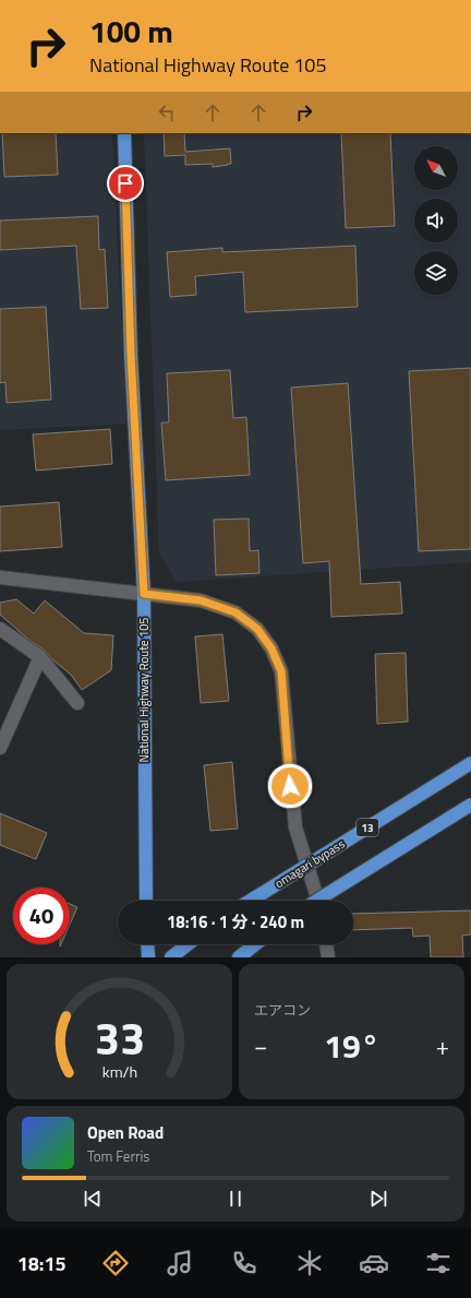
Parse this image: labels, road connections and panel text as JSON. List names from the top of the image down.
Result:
{
  "streets": {
    "highway": ["National Highway Route 105", "13", "omagari bypass"]
  },
  "north": "top left",
  "page": {
    "turn": ["100 m", "National Highway Route 105"],
    "limit": "40",
    "trip": "18:16 · 1 分 · 240 m",
    "tile": "エアコン",
    "heat": ["−", "19°", "+"],
    "song": ["Open Road", "Tom Ferris"],
    "tabs": "18:15",
    "gauge": ["33", "km/h"]
  }
}
